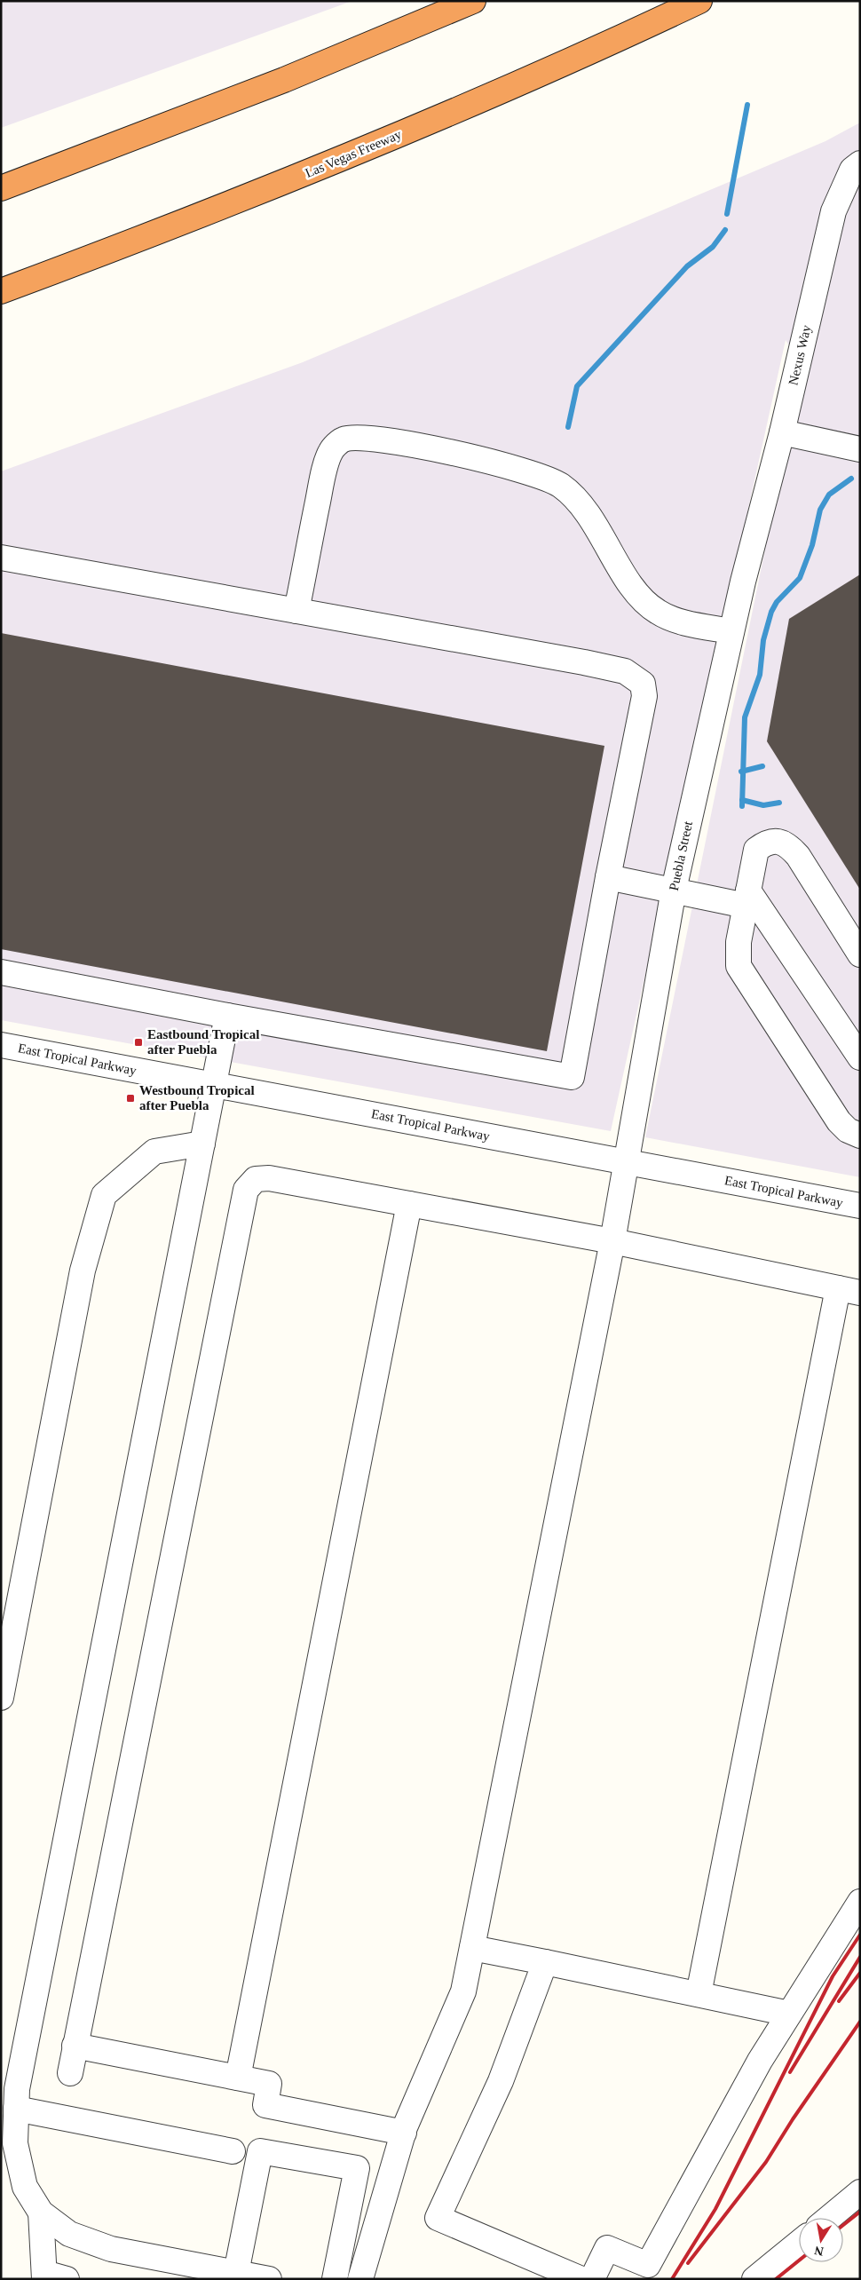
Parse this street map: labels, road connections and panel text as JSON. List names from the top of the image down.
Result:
{
  "streets": {
    "highway": ["Las Vegas Freeway"],
    "street": ["Nexus Way", "Puebla Street", "East Tropical Parkway"]
  },
  "crossings": [
    ["Nexus Way", "Puebla Street"],
    ["Puebla Street", "East Tropical Parkway"]
  ],
  "places": {
    "transit": ["Eastbound Tropical after Puebla", "Westbound Tropical after Puebla"]
  },
  "north": "bottom"
}
